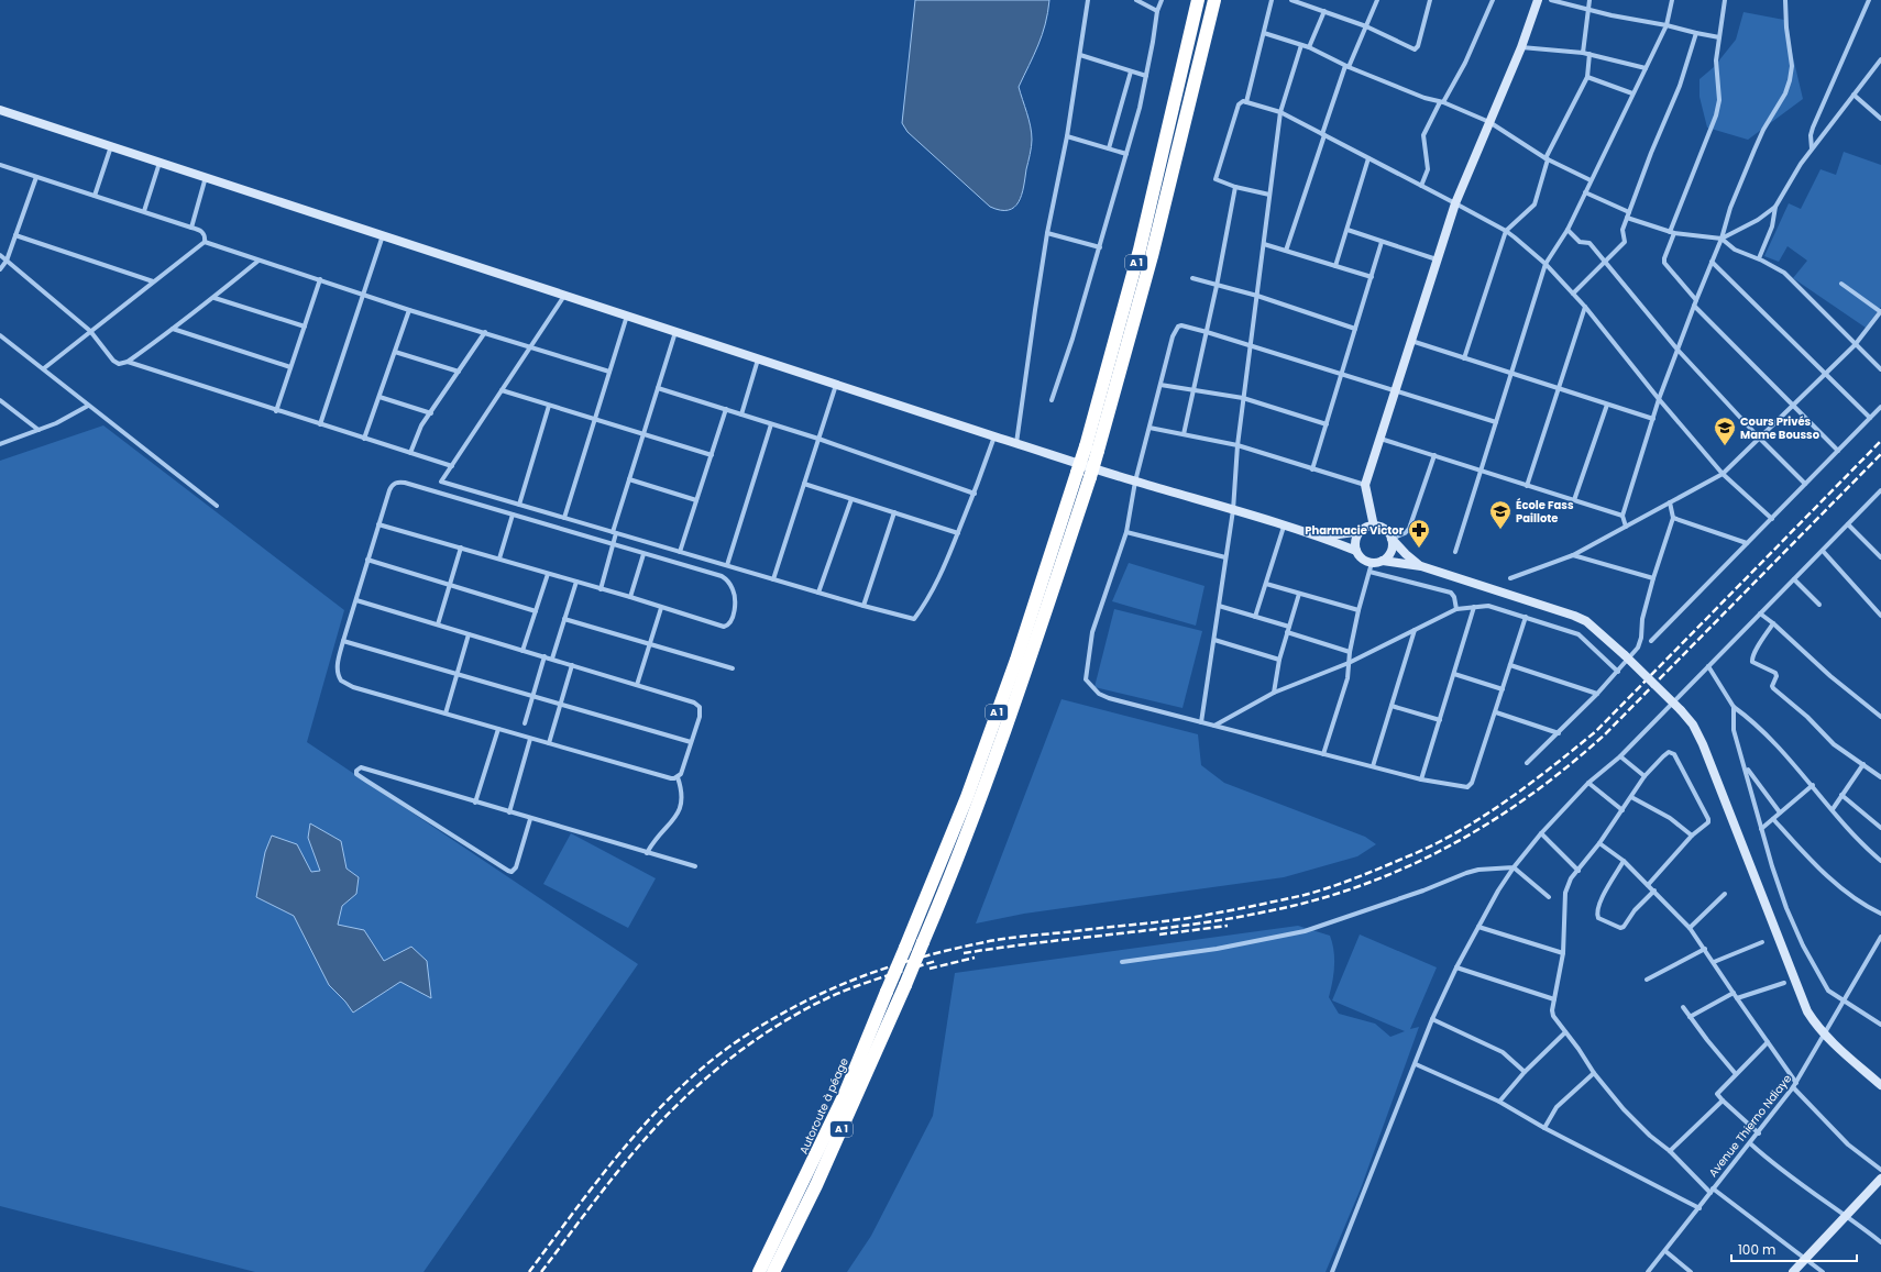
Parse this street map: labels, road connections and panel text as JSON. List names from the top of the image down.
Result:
{
  "streets": {
    "highway": ["A 1", "Autoroute à péage"],
    "street": ["Avenue Thierno Ndiaye"]
  },
  "crossings": [
    ["A 1", "Autoroute à péage"]
  ],
  "places": {
    "school or university": ["Cours Privés Mame Bousso", "École Fass Paillote"],
    "pharmacy": ["Pharmacie Victor"]
  },
  "scale_bar": "100 m"
}
